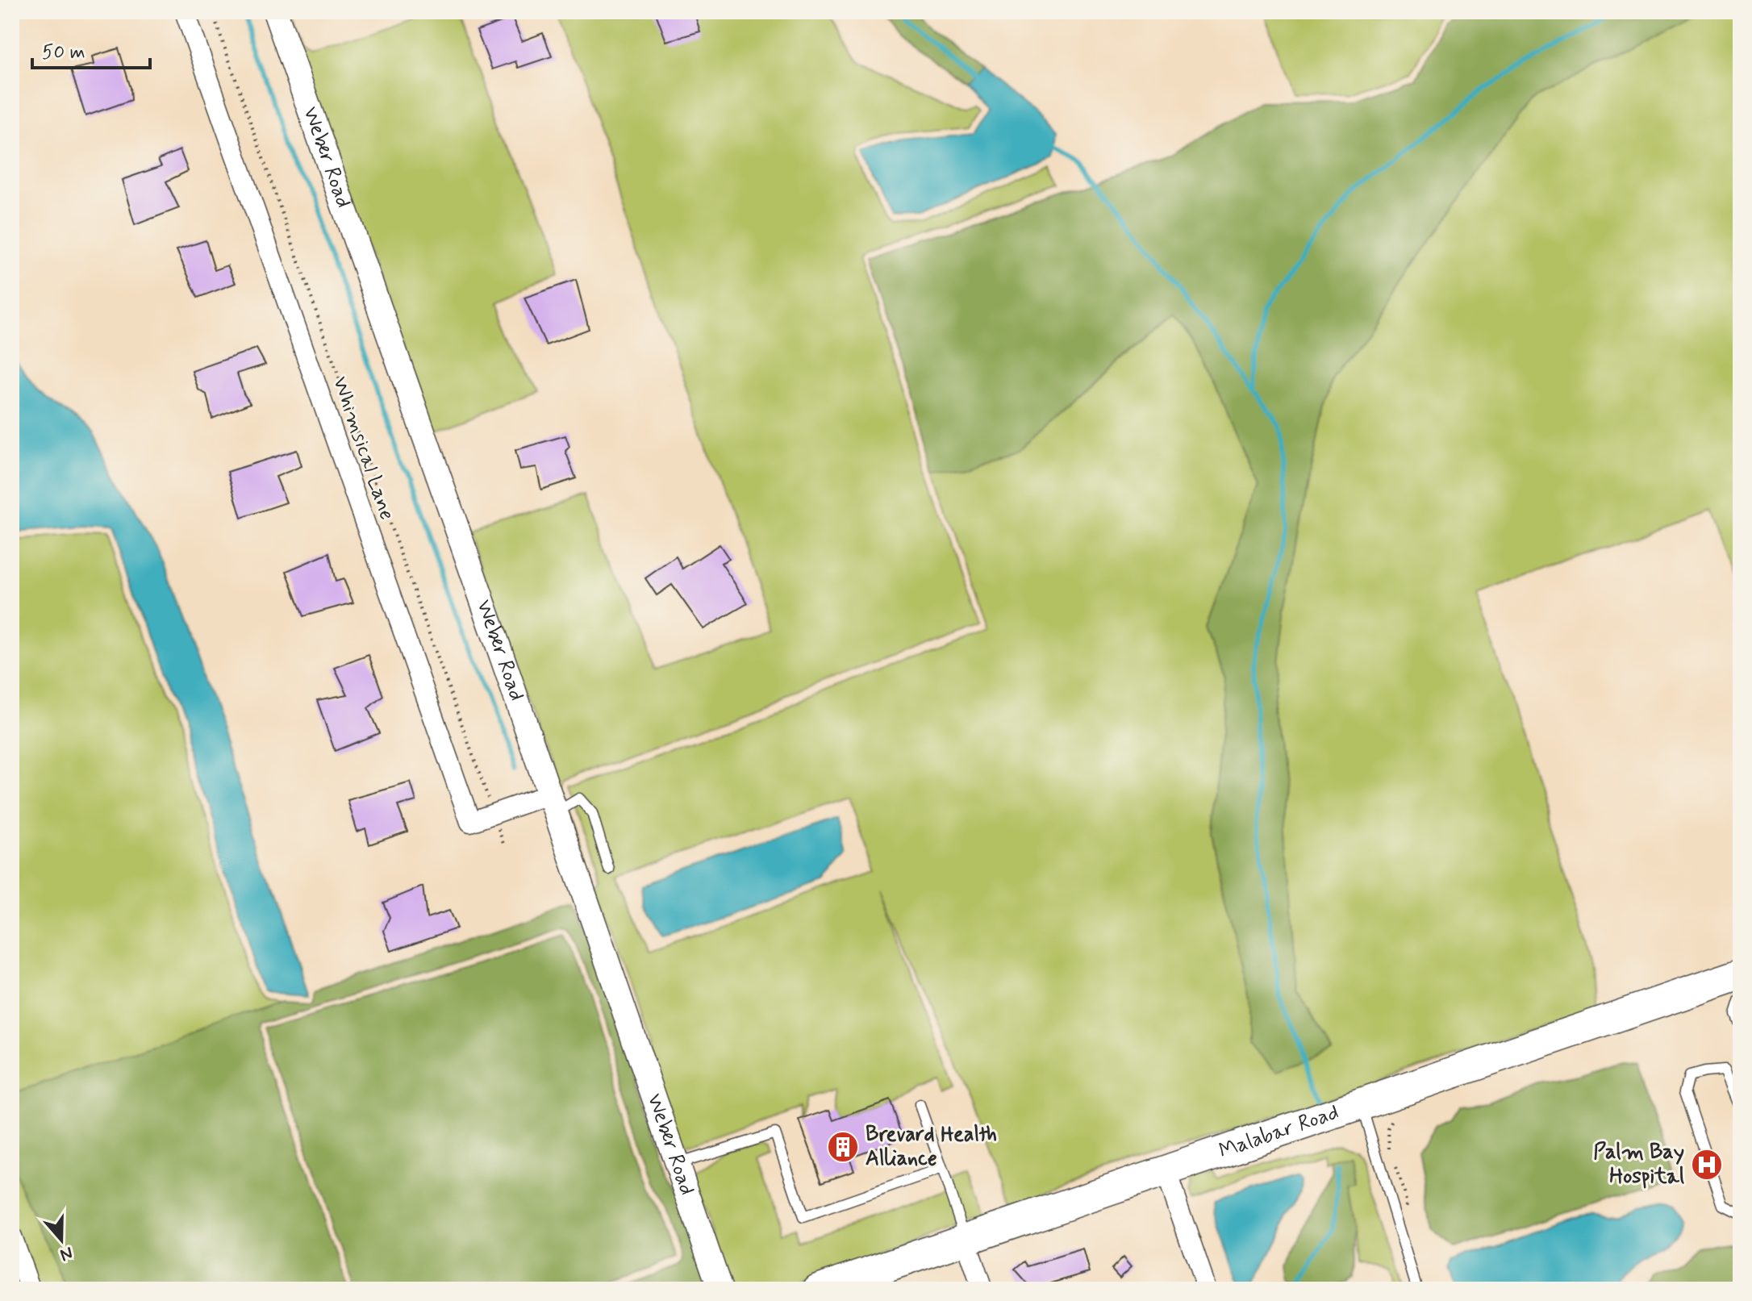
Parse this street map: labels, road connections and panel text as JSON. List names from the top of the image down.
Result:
{
  "streets": {
    "main road": ["Malabar Road"],
    "street": ["Weber Road", "Whimsical Lane"]
  },
  "crossings": [
    ["Weber Road", "Whimsical Lane"]
  ],
  "places": {
    "building": ["Brevard Health Alliance"],
    "hospital": ["Palm Bay Hospital"]
  },
  "scale_bar": "50 m",
  "north": "bottom"
}
